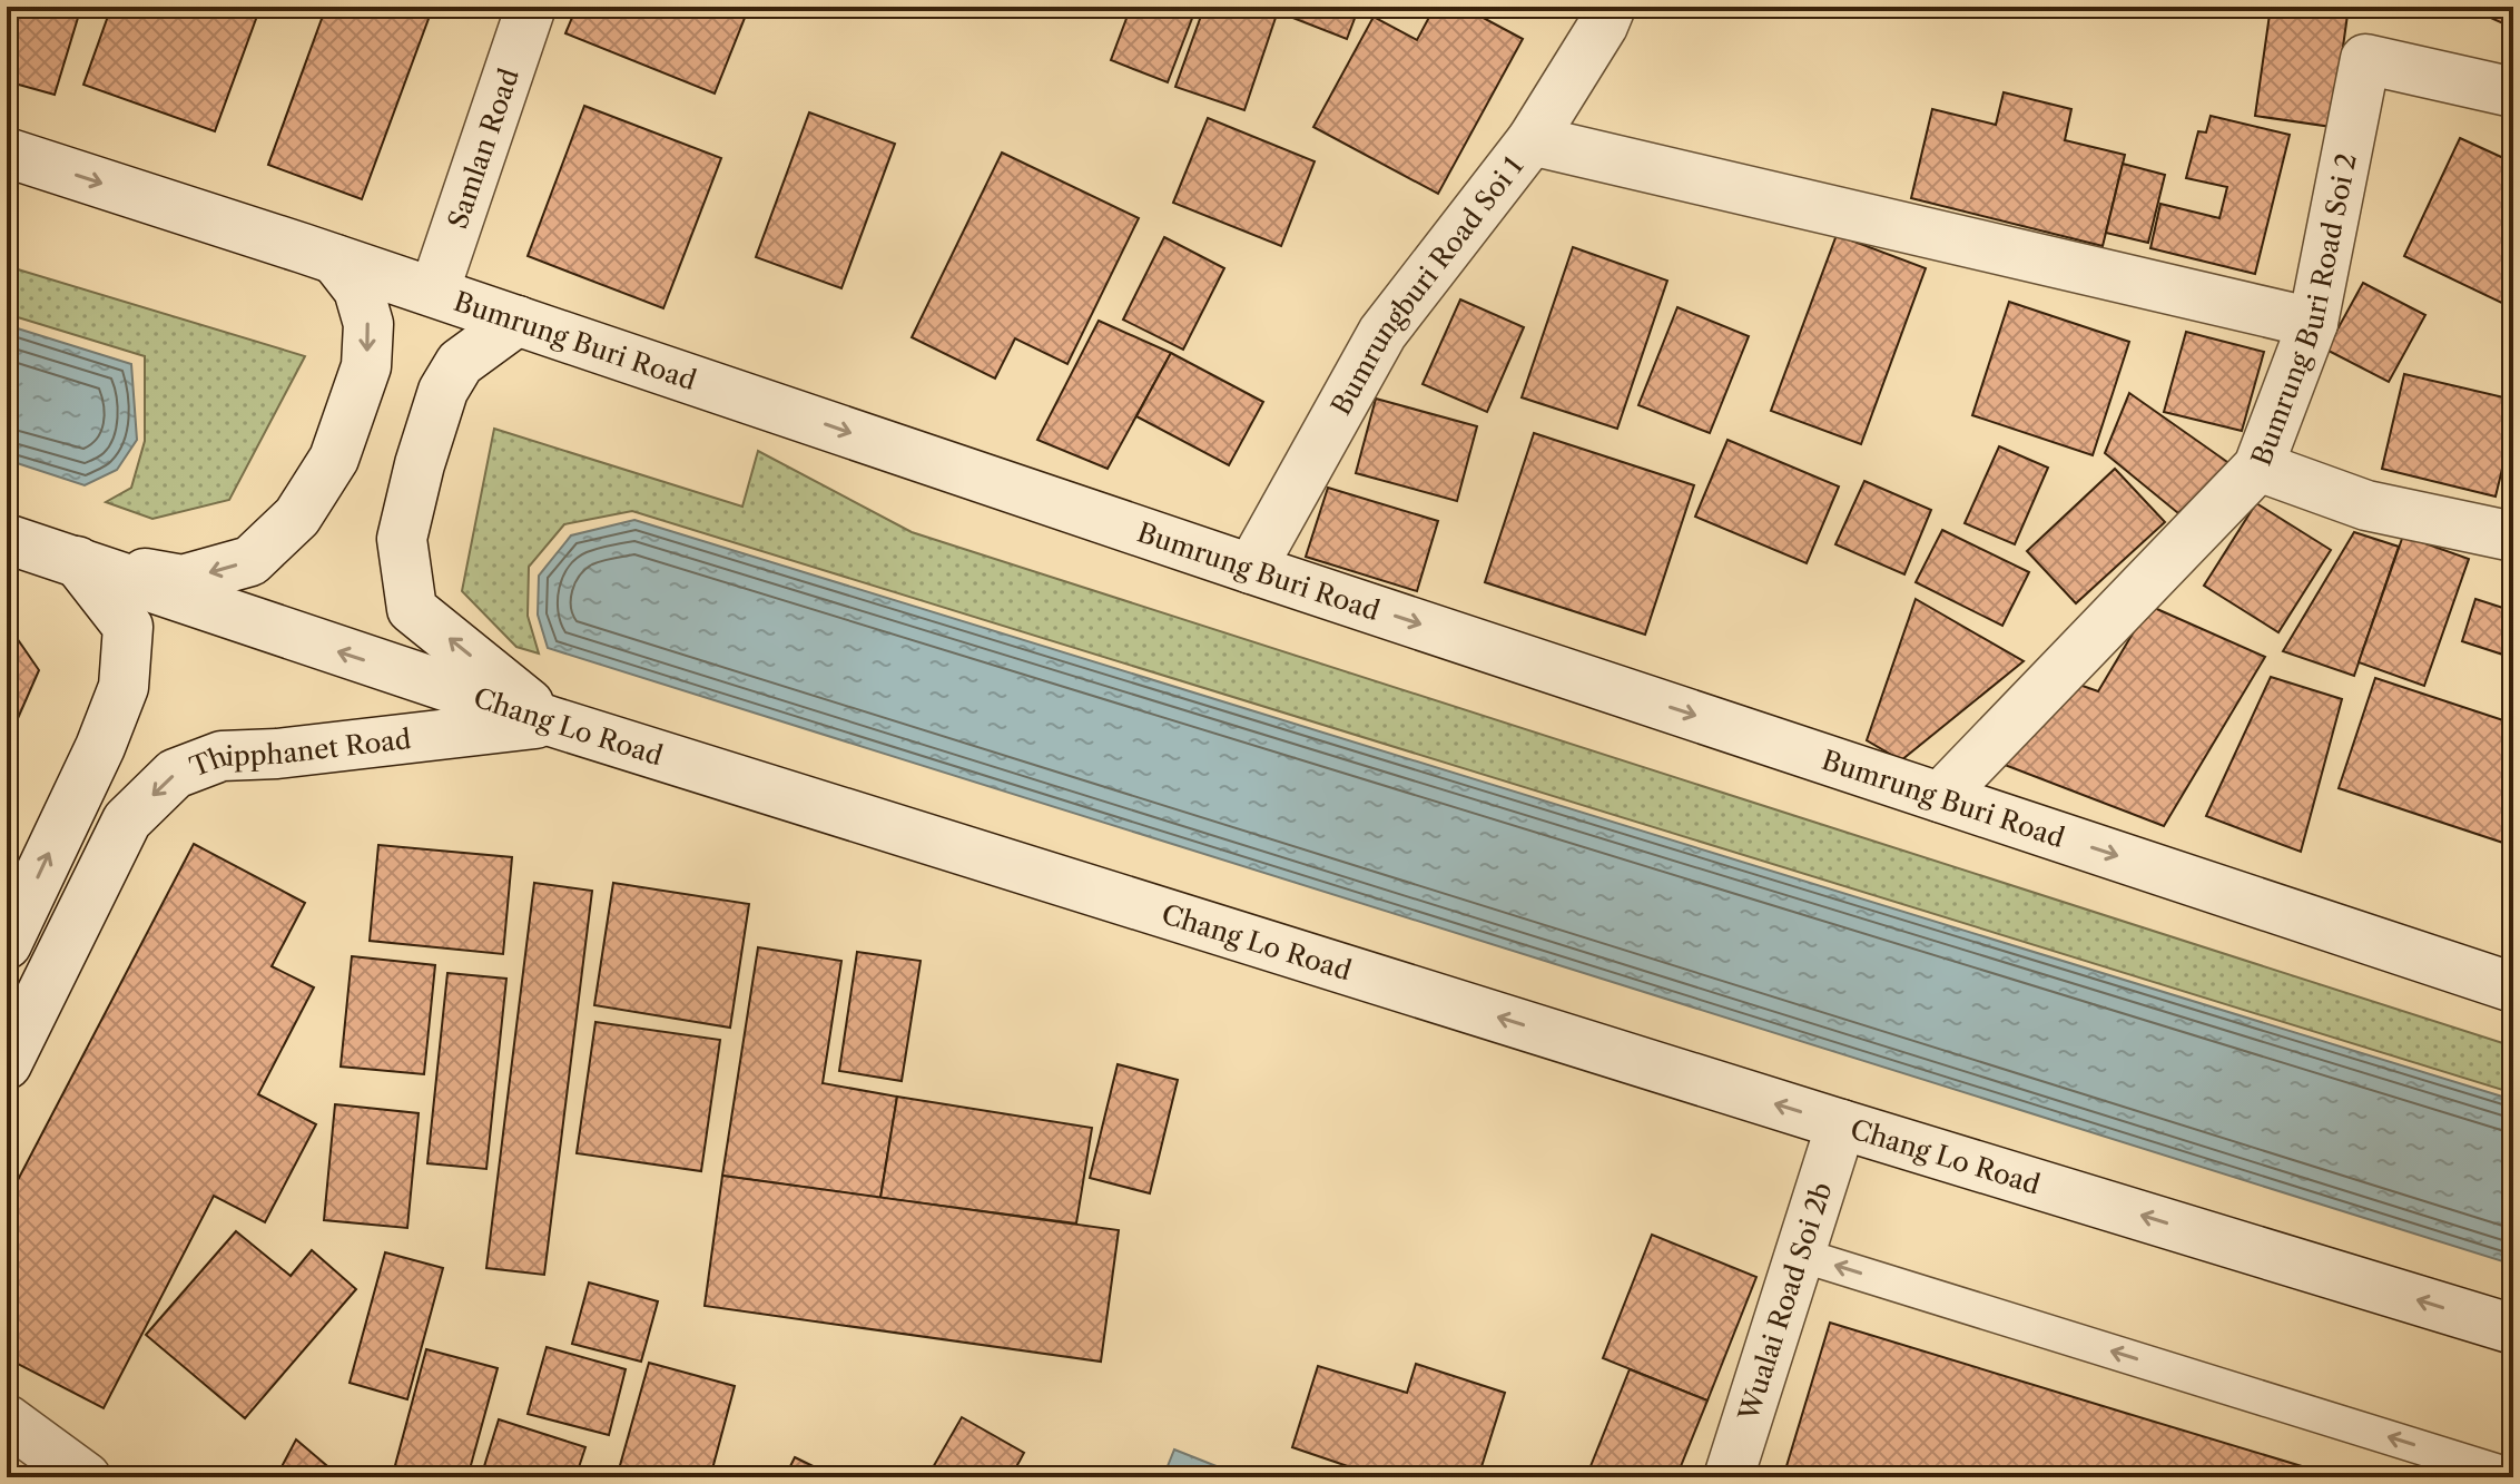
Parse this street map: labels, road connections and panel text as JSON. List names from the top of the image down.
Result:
{
  "streets": {
    "main road": [
      "Samlan Road",
      "Bumrungburi Road Soi 1",
      "Bumrung Buri Road Soi 2",
      "Bumrung Buri Road",
      "Chang Lo Road",
      "Thipphanet Road",
      "Wualai Road Soi 2b"
    ]
  },
  "crossings": [
    ["Samlan Road", "Bumrung Buri Road"],
    ["Bumrungburi Road Soi 1", "Bumrung Buri Road"],
    ["Bumrung Buri Road Soi 2", "Bumrung Buri Road"],
    ["Chang Lo Road", "Thipphanet Road"],
    ["Chang Lo Road", "Wualai Road Soi 2b"]
  ],
  "one_way": ["Bumrung Buri Road", "Chang Lo Road", "Thipphanet Road"]
}
